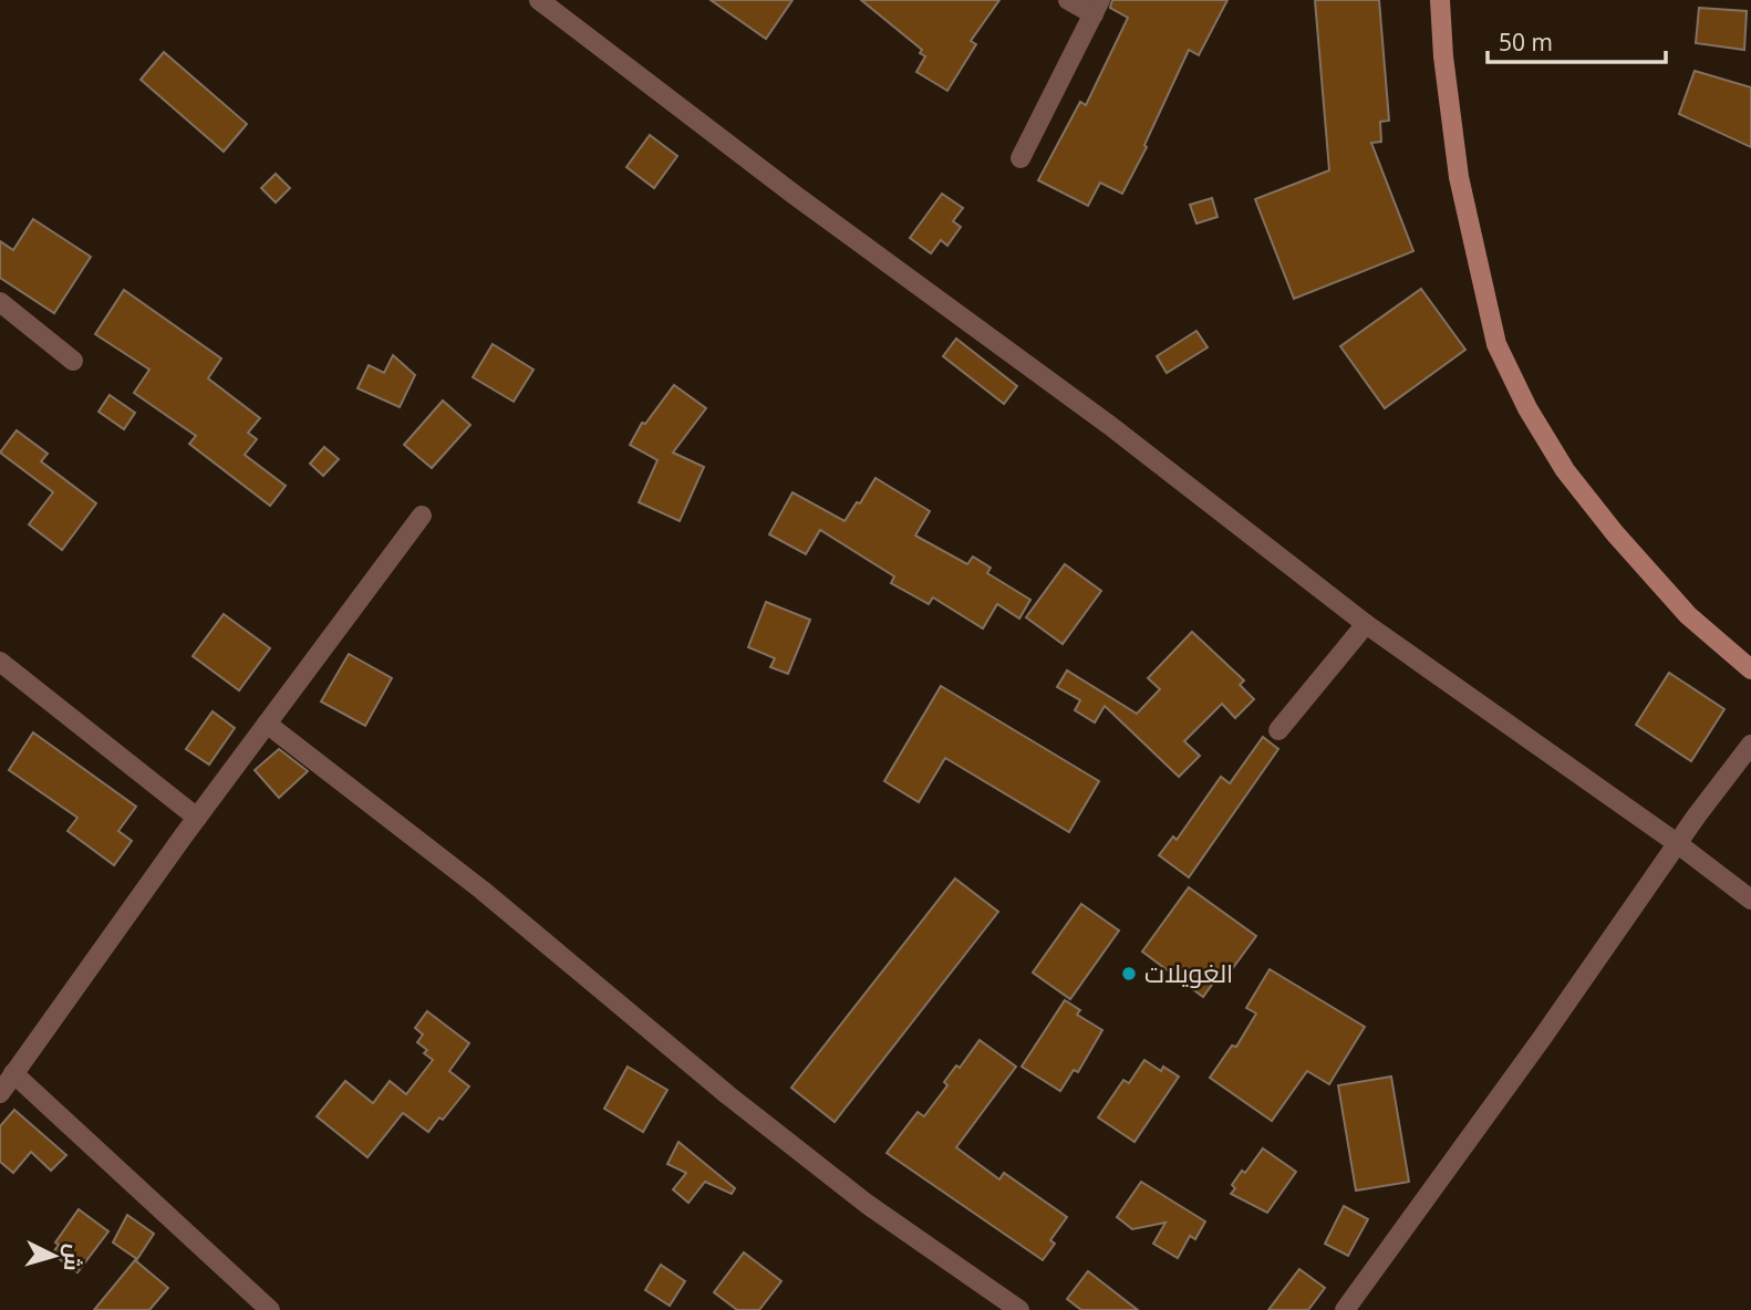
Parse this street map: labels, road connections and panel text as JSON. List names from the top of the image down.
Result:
{
  "places": ["الغويلات"],
  "scale_bar": "50 m",
  "north": "right"
}
